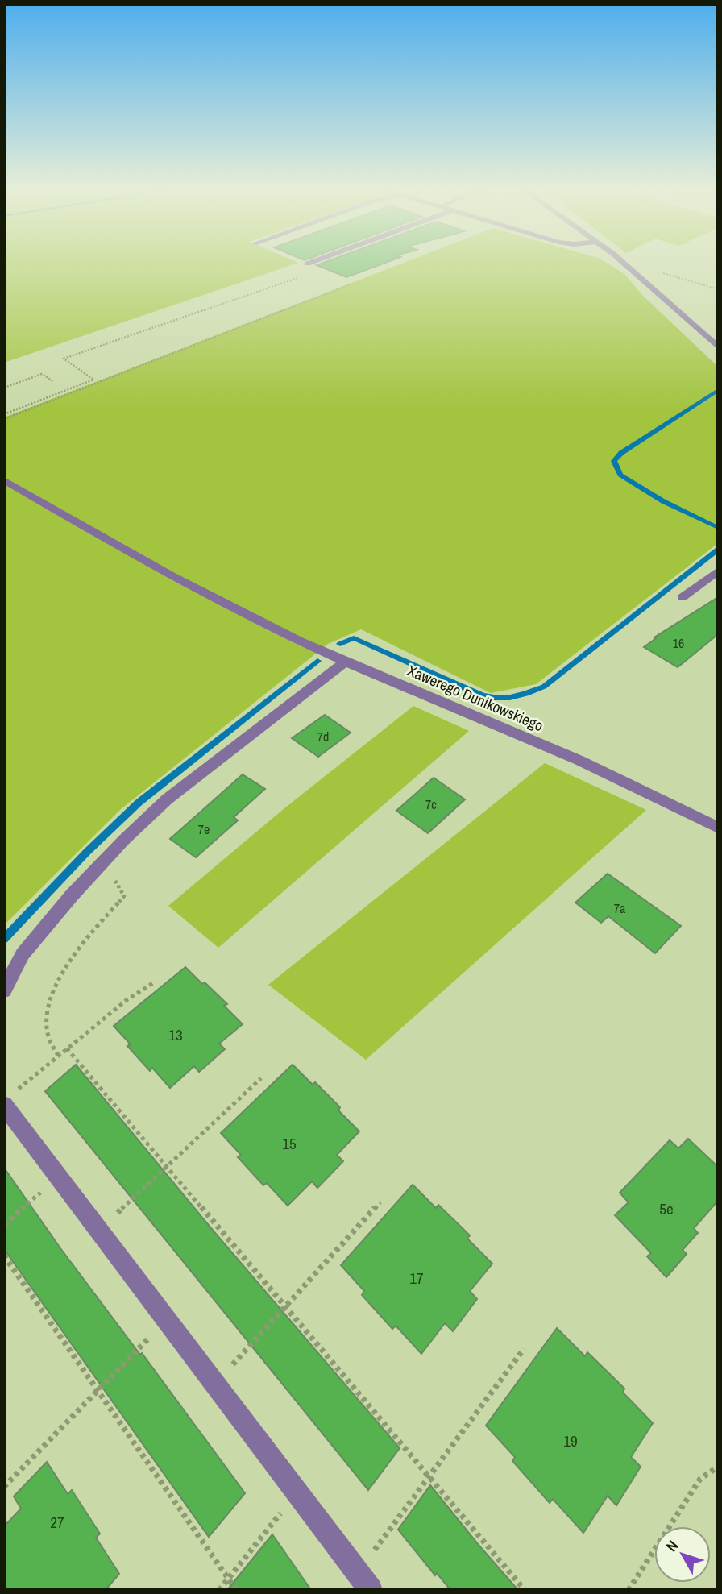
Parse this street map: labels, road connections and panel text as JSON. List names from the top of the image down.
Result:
{
  "streets": {
    "street": ["Xawerego Dunikowskiego"]
  },
  "house_numbers": [
    "16",
    "7d",
    "7c",
    "7e",
    "7a",
    "13",
    "15",
    "5e",
    "17",
    "19",
    "27"
  ],
  "north": "top left"
}
